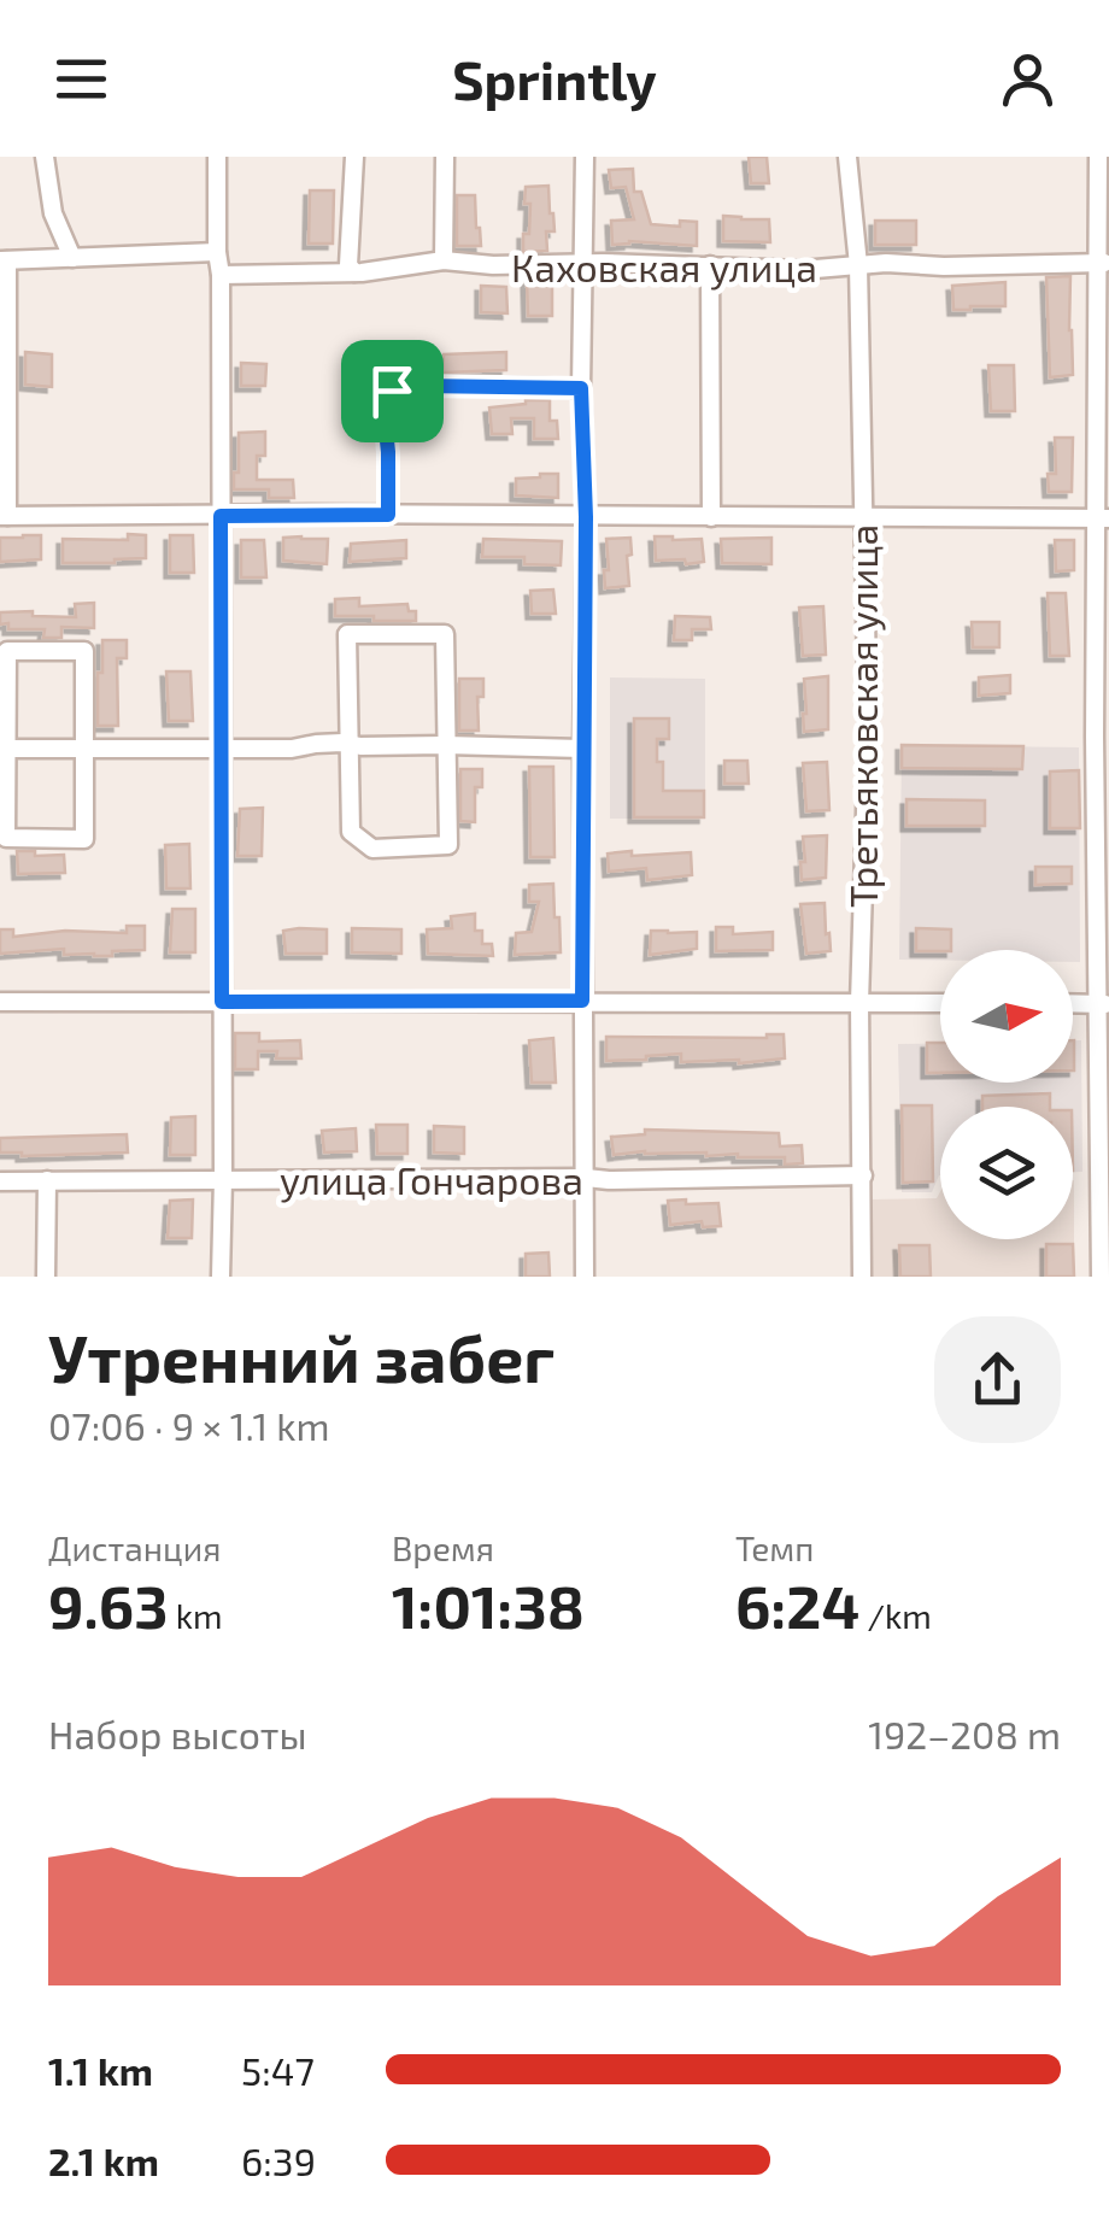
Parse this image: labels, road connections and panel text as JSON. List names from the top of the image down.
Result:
{
  "streets": {
    "street": ["Каховская улица", "Третьяковская улица", "улица Гончарова"]
  },
  "crossings": [
    ["Каховская улица", "Третьяковская улица"],
    ["Третьяковская улица", "улица Гончарова"]
  ],
  "north": "right",
  "page": {
    "header": "Sprintly",
    "heading": ["Утренний забег", "07:06 · 9 × 1.1 km"],
    "stats": [
      ["Дистанция", "9.63 km"],
      ["Время", "1:01:38"],
      ["Темп", "6:24 /km"]
    ],
    "chart": ["Набор высоты", "192–208 m"],
    "list": [
      {
        "name": "1.1 km",
        "note": "5:47"
      },
      {
        "name": "2.1 km",
        "note": "6:39"
      }
    ]
  }
}
